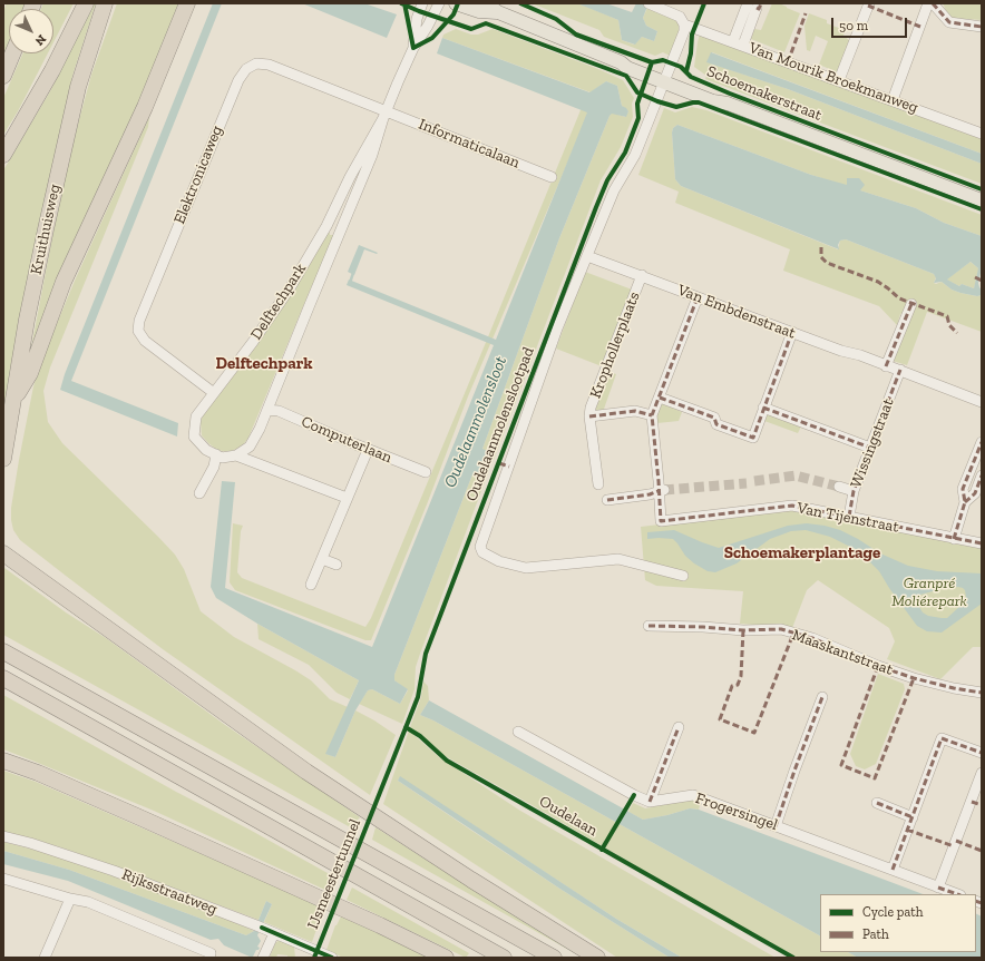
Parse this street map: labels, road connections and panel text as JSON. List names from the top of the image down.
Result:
{
  "streets": {
    "highway": ["Kruithuisweg"],
    "main road": ["Schoemakerstraat"],
    "street": [
      "Van Mourik Broekmanweg",
      "Informaticalaan",
      "Elektronicaweg",
      "Delftechpark",
      "Van Embdenstraat",
      "Krophollerplaats",
      "Computerlaan",
      "Wissingstraat",
      "Van Tijenstraat",
      "Maaskantstraat",
      "Frogersingel",
      "Rijksstraatweg"
    ],
    "cycle path": ["Oudelaanmolenslootpad", "Oudelaan"]
  },
  "crossings": [
    ["Informaticalaan", "Elektronicaweg"],
    ["Informaticalaan", "Delftechpark"],
    ["Elektronicaweg", "Delftechpark"],
    ["Delftechpark", "Computerlaan"],
    ["Van Embdenstraat", "Krophollerplaats"],
    ["Van Embdenstraat", "Wissingstraat"],
    ["Wissingstraat", "Van Tijenstraat"]
  ],
  "districts": ["Delftechpark", "Schoemakerplantage"],
  "water": ["Oudelaanmolensloot"],
  "parks": ["Granpré Moliérepark"],
  "legend": ["Cycle path", "Path"],
  "scale_bar": "50 m",
  "north": "bottom right"
}
